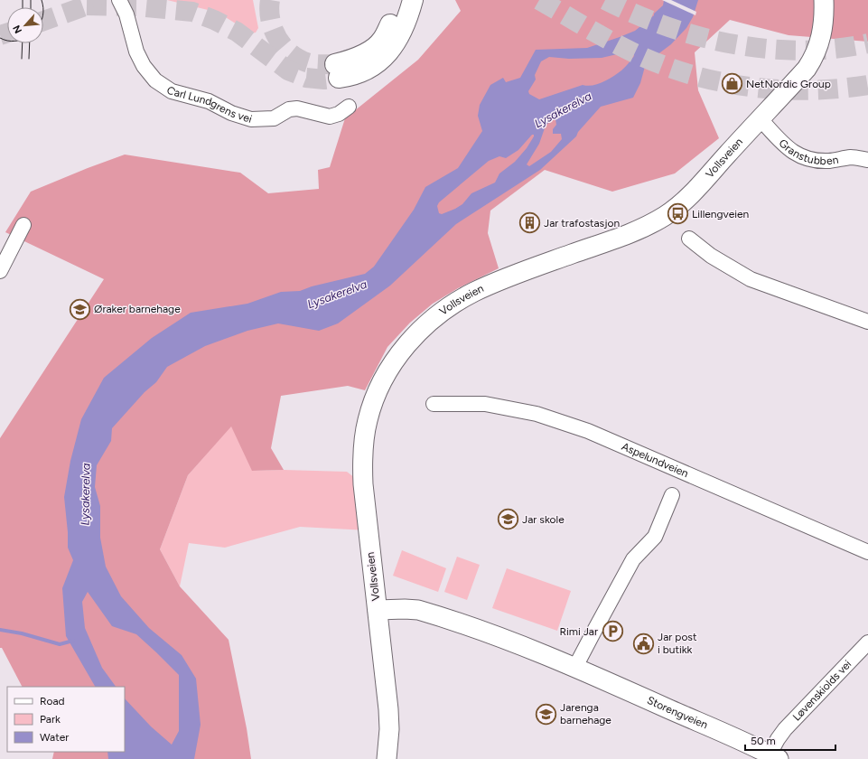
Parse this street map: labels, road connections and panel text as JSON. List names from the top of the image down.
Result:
{
  "streets": {
    "main road": ["Vollsveien", "Storengveien"],
    "street": [
      "Carl Lundgrens vei",
      "Granstubben",
      "Aspelundveien",
      "Løvenskiolds vei"
    ]
  },
  "crossings": [
    ["Granstubben", "Vollsveien"],
    ["Vollsveien", "Storengveien"],
    ["Løvenskiolds vei", "Storengveien"]
  ],
  "water": ["Lysakerelva"],
  "places": {
    "shop": ["NetNordic Group"],
    "bus stop": ["Lillengveien"],
    "building": ["Jar trafostasjon"],
    "school or university": ["Øraker barnehage", "Jar skole", "Jarenga barnehage"],
    "parking": ["Rimi Jar"],
    "public building": ["Jar post i butikk"]
  },
  "legend": ["Road", "Park", "Water"],
  "scale_bar": "50 m",
  "north": "bottom left"
}
